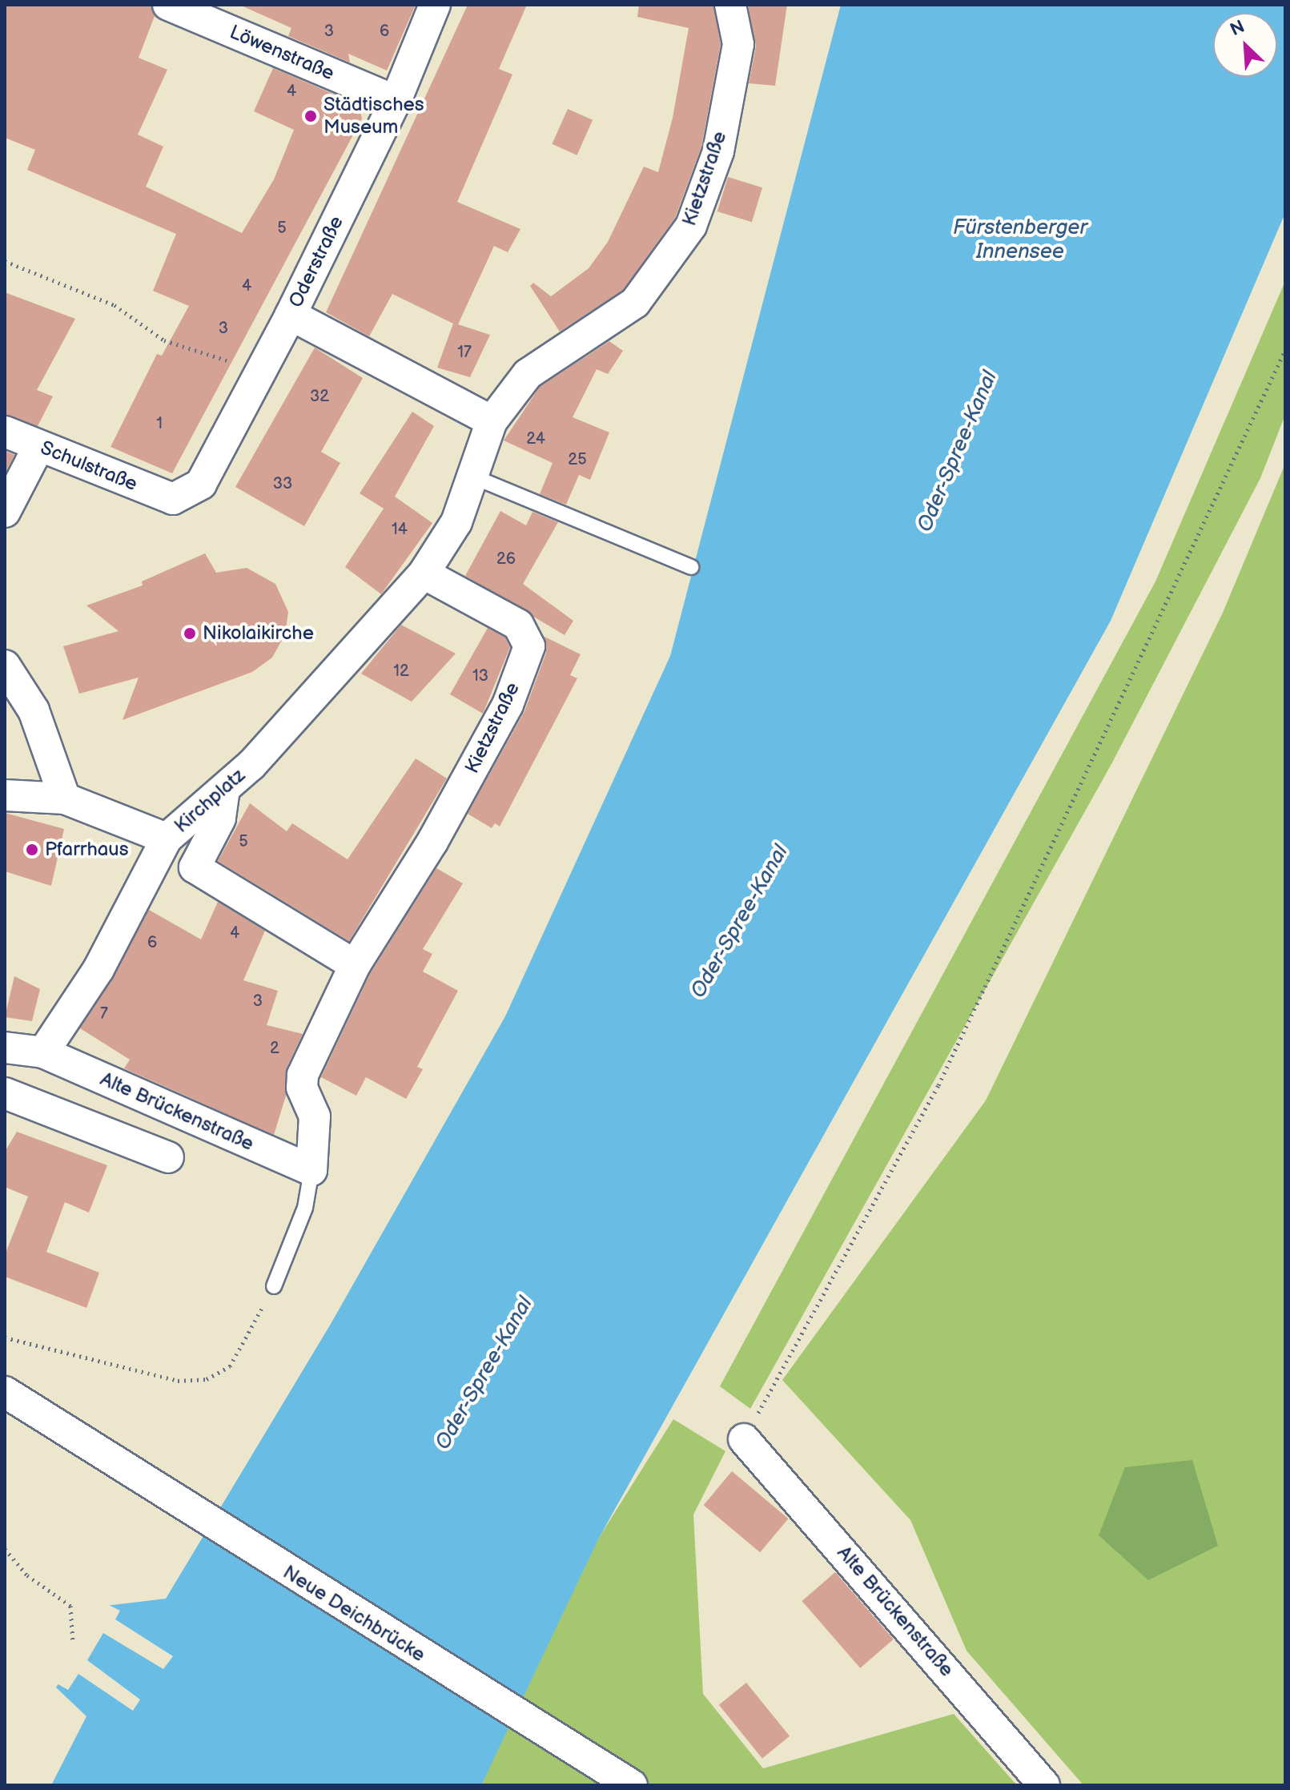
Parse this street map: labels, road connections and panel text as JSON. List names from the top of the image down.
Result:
{
  "streets": {
    "street": [
      "Löwenstraße",
      "Kietzstraße",
      "Oderstraße",
      "Schulstraße",
      "Kirchplatz",
      "Alte Brückenstraße",
      "Neue Deichbrücke"
    ]
  },
  "crossings": [
    ["Löwenstraße", "Oderstraße"],
    ["Kietzstraße", "Kirchplatz"],
    ["Kietzstraße", "Alte Brückenstraße"],
    ["Oderstraße", "Schulstraße"]
  ],
  "water": ["Fürstenberger Innensee", "Oder-Spree-Kanal"],
  "places": ["Städtisches Museum", "Nikolaikirche", "Pfarrhaus"],
  "house_numbers": [
    "3",
    "6",
    "4",
    "5",
    "4",
    "3",
    "17",
    "32",
    "1",
    "24",
    "25",
    "33",
    "14",
    "26",
    "12",
    "13",
    "5",
    "4",
    "6",
    "3",
    "7",
    "2"
  ],
  "north": "top left"
}
